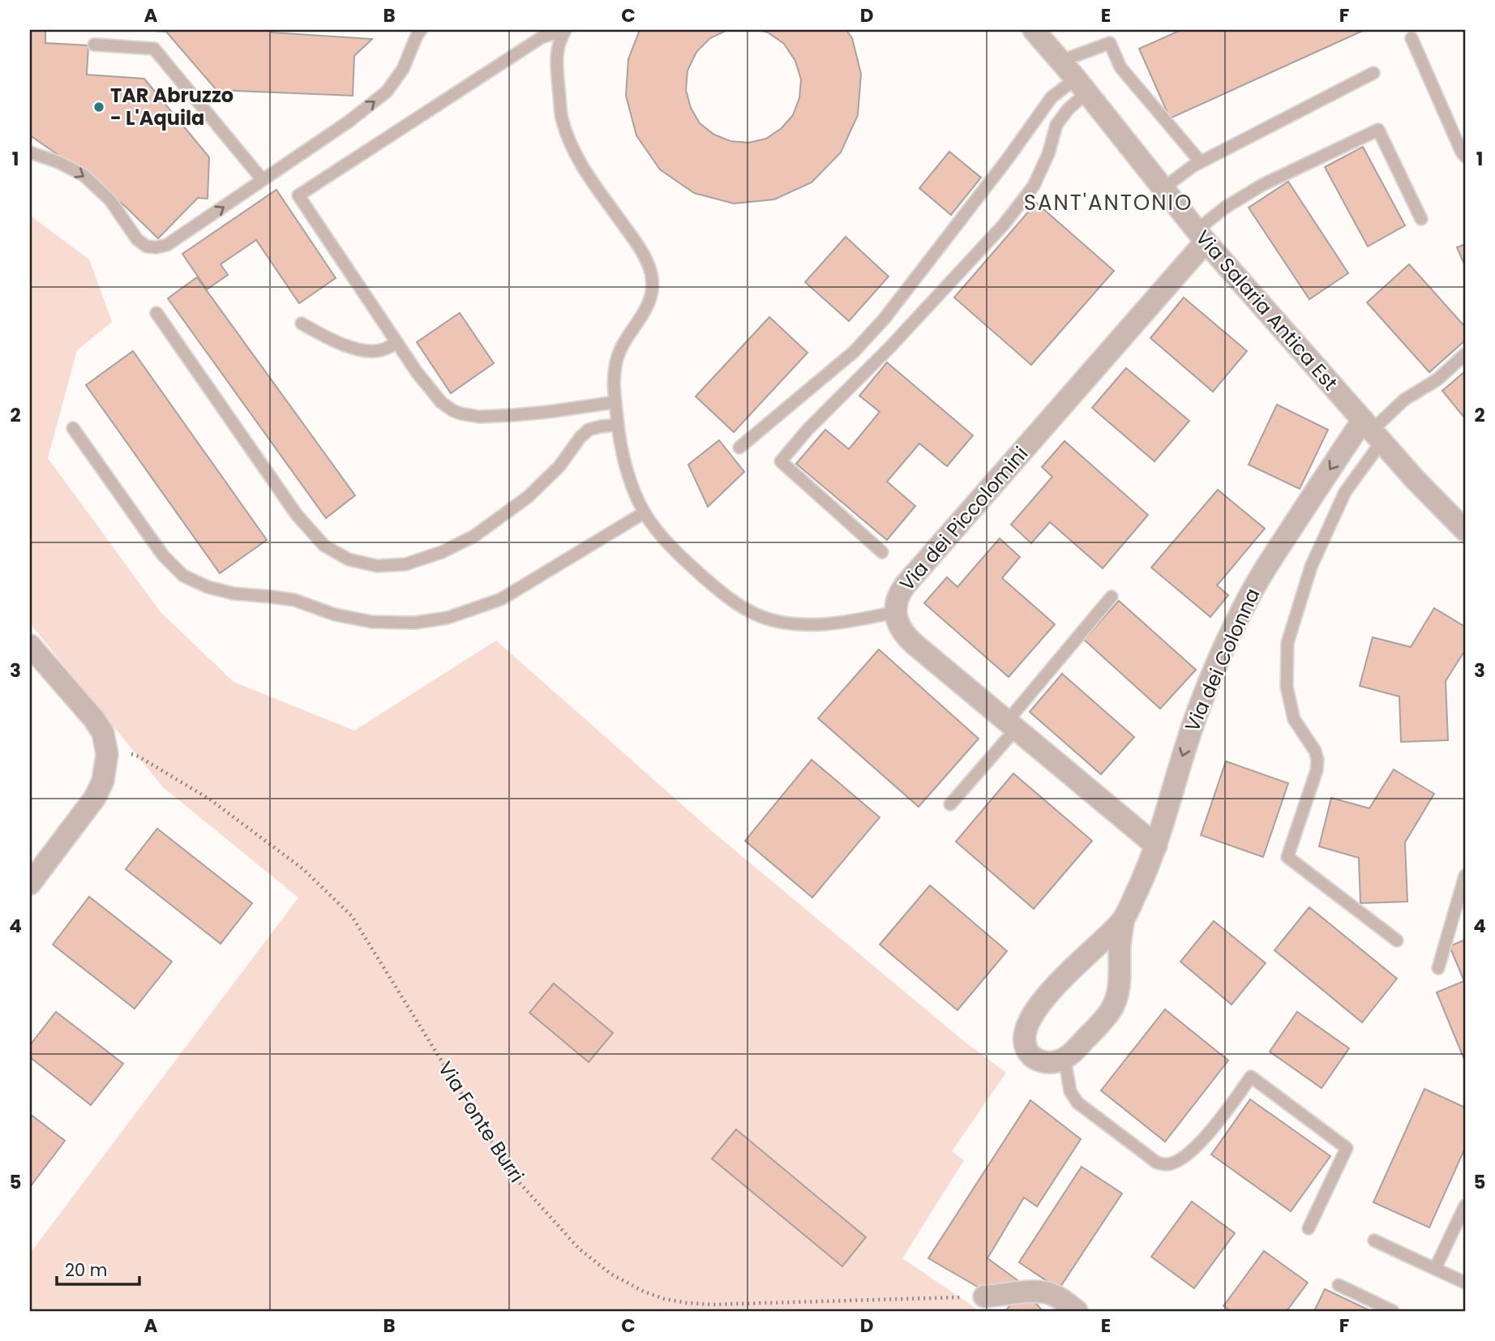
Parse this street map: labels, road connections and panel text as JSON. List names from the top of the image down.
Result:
{
  "streets": {
    "street": ["Via Salaria Antica Est", "Via dei Piccolomini", "Via dei Colonna"],
    "path": ["Via Fonte Burri"]
  },
  "crossings": [
    ["Via Salaria Antica Est", "Via dei Piccolomini"],
    ["Via Salaria Antica Est", "Via dei Colonna"],
    ["Via dei Piccolomini", "Via dei Colonna"]
  ],
  "one_way": ["Via dei Colonna"],
  "districts": ["SANT'ANTONIO"],
  "places": ["TAR Abruzzo - L'Aquila"],
  "scale_bar": "20 m",
  "grid": {
    "columns": [
      "A",
      "B",
      "C",
      "D",
      "E",
      "F"
    ],
    "rows": [
      "1",
      "2",
      "3",
      "4",
      "5"
    ]
  }
}
